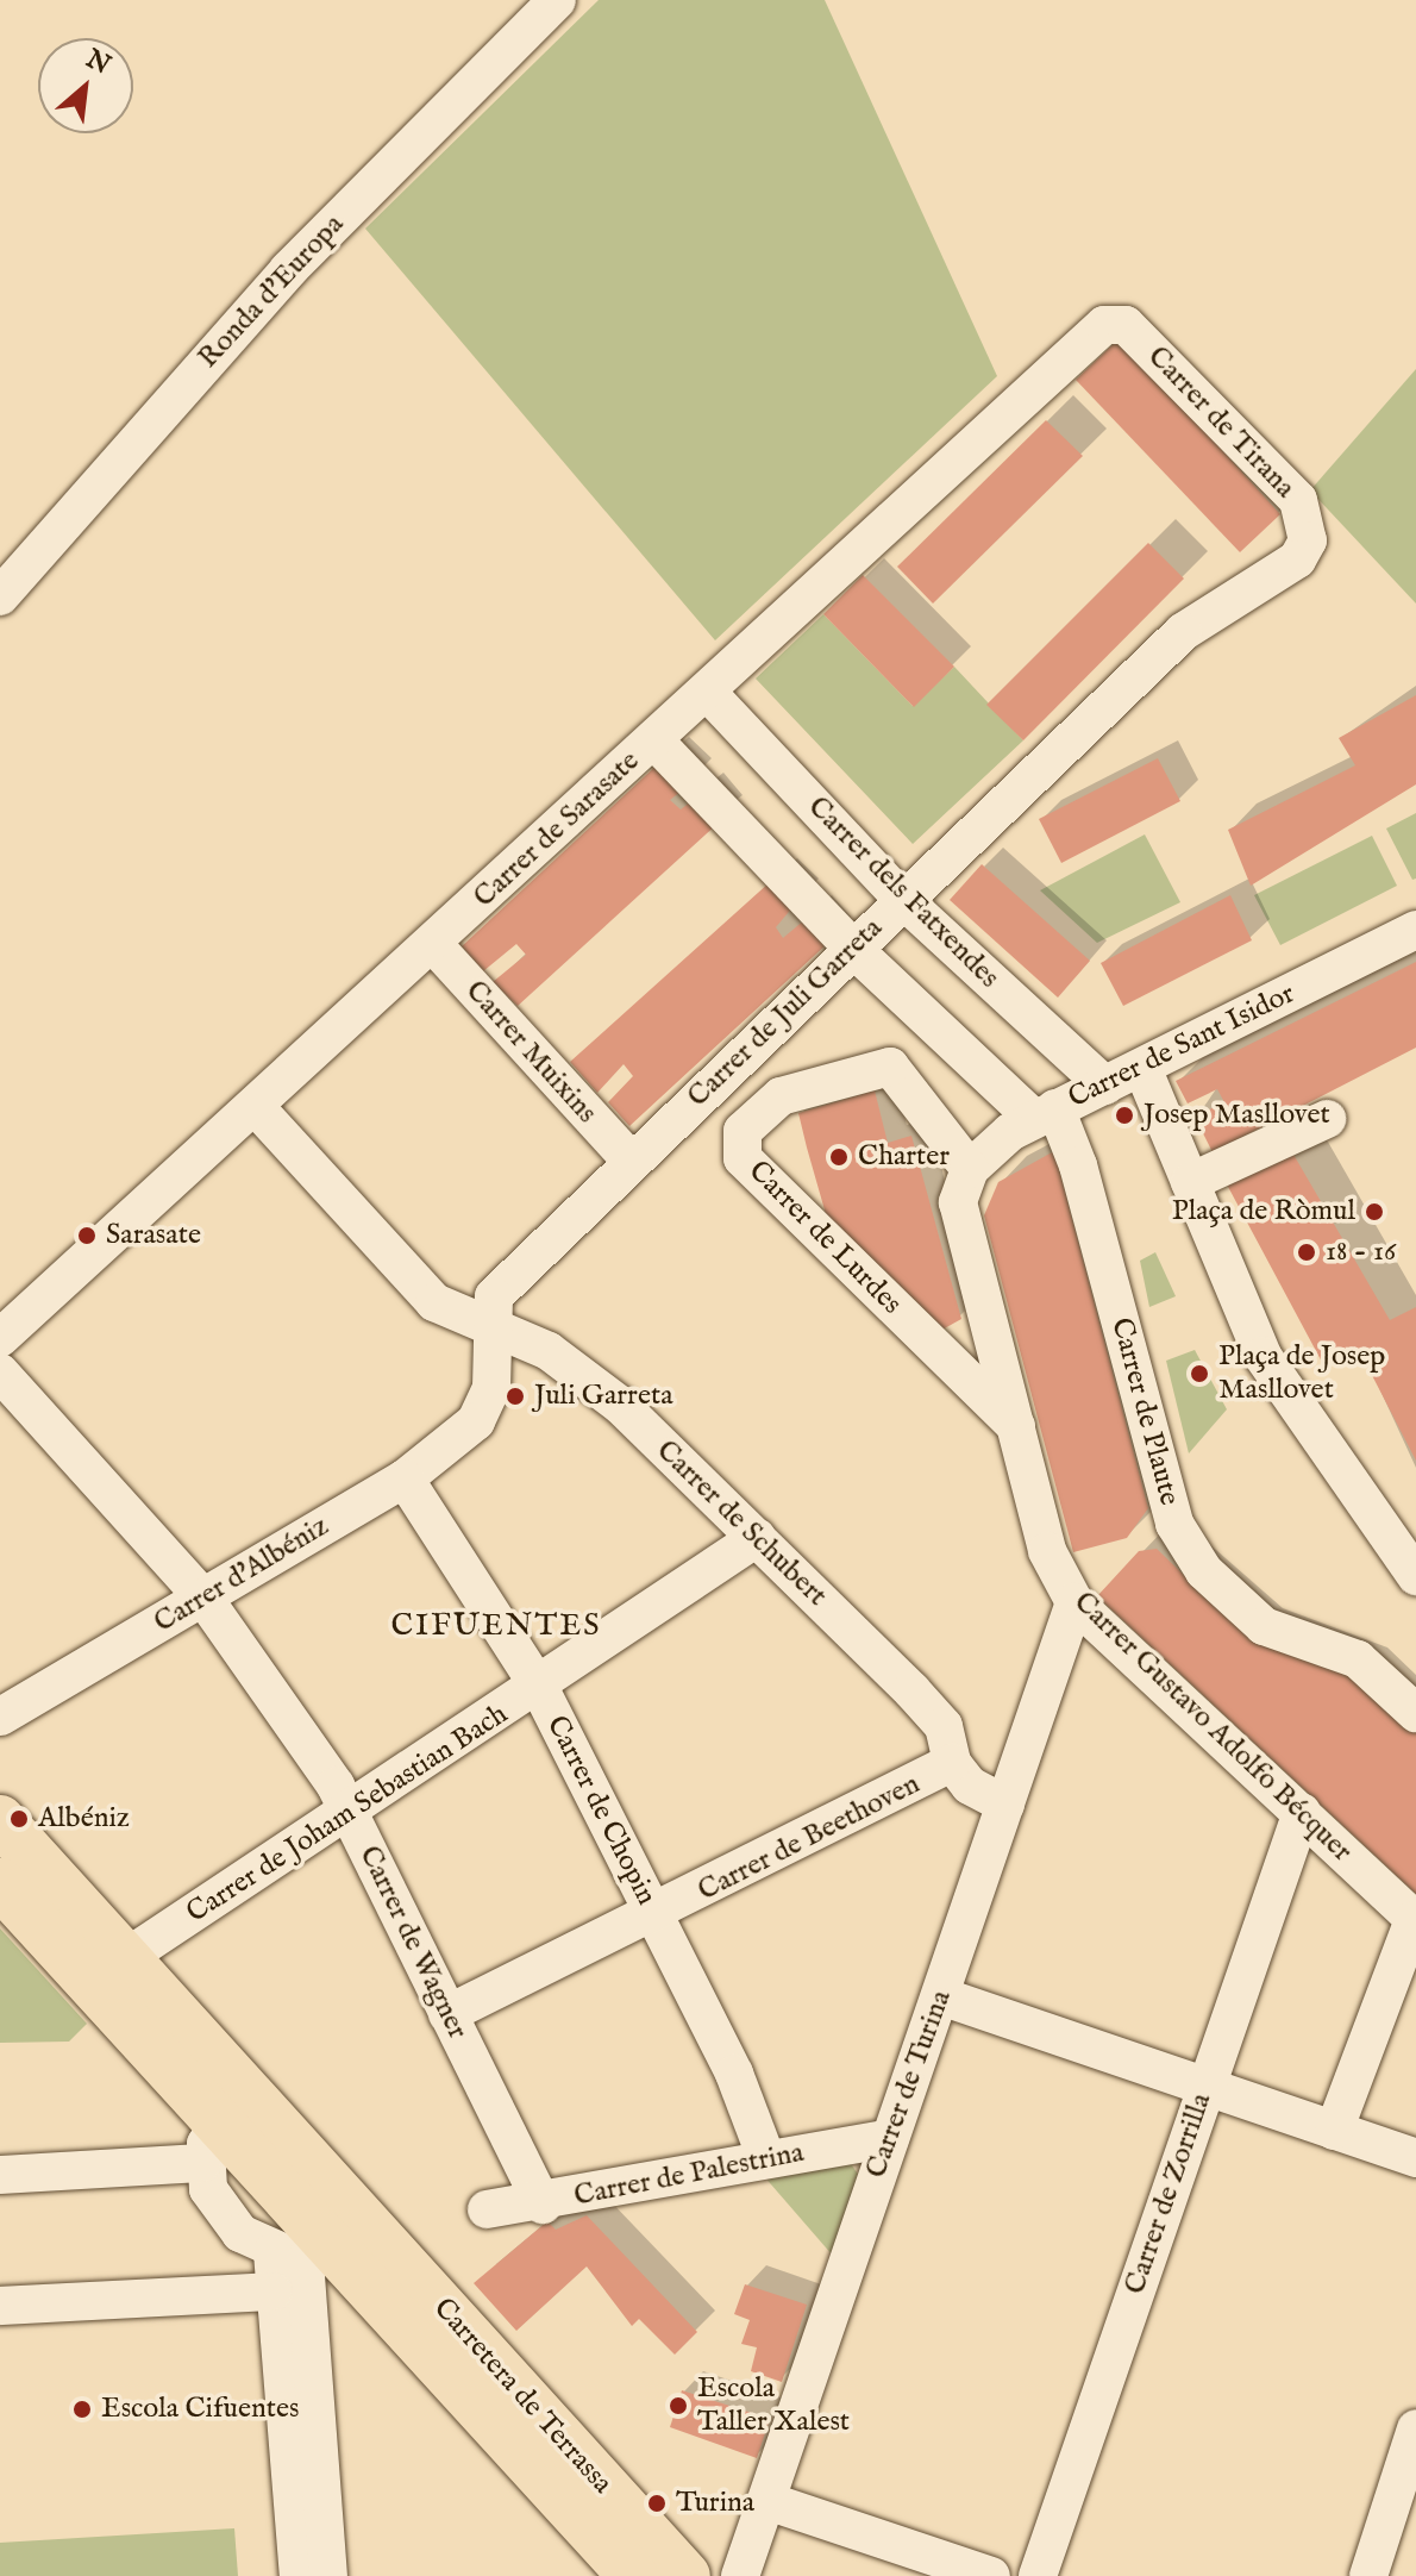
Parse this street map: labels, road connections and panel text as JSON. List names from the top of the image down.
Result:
{
  "streets": {
    "main road": ["Carretera de Terrassa"],
    "street": [
      "Ronda d'Europa",
      "Carrer de Tirana",
      "Carrer de Sarasate",
      "Carrer dels Fatxendes",
      "Carrer de Juli Garreta",
      "Carrer de Sant Isidor",
      "Carrer Muixins",
      "Carrer de Lurdes",
      "Carrer de Plaute",
      "Carrer de Schubert",
      "Carrer d'Albéniz",
      "Carrer Gustavo Adolfo Bécquer",
      "Carrer de Chopin",
      "Carrer de Joham Sebastian Bach",
      "Carrer de Beethoven",
      "Carrer de Wagner",
      "Carrer de Turina",
      "Carrer de Palestrina",
      "Carrer de Zorrilla"
    ]
  },
  "crossings": [
    ["Carrer de Tirana", "Carrer de Sarasate"],
    ["Carrer de Tirana", "Carrer de Juli Garreta"],
    ["Carrer de Sarasate", "Carrer dels Fatxendes"],
    ["Carrer de Sarasate", "Carrer Muixins"],
    ["Carrer de Sarasate", "Carrer de Schubert"],
    ["Carrer dels Fatxendes", "Carrer de Juli Garreta"],
    ["Carrer dels Fatxendes", "Carrer de Sant Isidor"],
    ["Carrer de Juli Garreta", "Carrer Muixins"],
    ["Carrer de Juli Garreta", "Carrer de Schubert"],
    ["Carrer de Juli Garreta", "Carrer d'Albéniz"],
    ["Carrer de Sant Isidor", "Carrer de Lurdes"],
    ["Carrer de Sant Isidor", "Carrer de Plaute"],
    ["Carrer de Sant Isidor", "Carrer Gustavo Adolfo Bécquer"],
    ["Carrer de Lurdes", "Carrer Gustavo Adolfo Bécquer"],
    ["Carrer de Schubert", "Carrer de Joham Sebastian Bach"],
    ["Carrer de Schubert", "Carrer de Beethoven"],
    ["Carrer d'Albéniz", "Carrer de Chopin"],
    ["Carrer d'Albéniz", "Carrer de Wagner"],
    ["Carrer Gustavo Adolfo Bécquer", "Carrer de Turina"],
    ["Carrer Gustavo Adolfo Bécquer", "Carrer de Zorrilla"],
    ["Carrer de Chopin", "Carrer de Joham Sebastian Bach"],
    ["Carrer de Chopin", "Carrer de Beethoven"],
    ["Carrer de Chopin", "Carrer de Palestrina"],
    ["Carrer de Joham Sebastian Bach", "Carrer de Wagner"],
    ["Carrer de Joham Sebastian Bach", "Carretera de Terrassa"],
    ["Carrer de Beethoven", "Carrer de Wagner"],
    ["Carrer de Beethoven", "Carrer de Turina"],
    ["Carrer de Wagner", "Carrer de Palestrina"],
    ["Carrer de Turina", "Carrer de Palestrina"]
  ],
  "districts": ["CIFUENTES"],
  "places": [
    "Josep Masllovet",
    "Charter",
    "Plaça de Ròmul",
    "Sarasate",
    "18 - 16",
    "Plaça de Josep Masllovet",
    "Juli Garreta",
    "Albéniz",
    "Escola Taller Xalest",
    "Escola Cifuentes",
    "Turina"
  ],
  "north": "top right"
}
